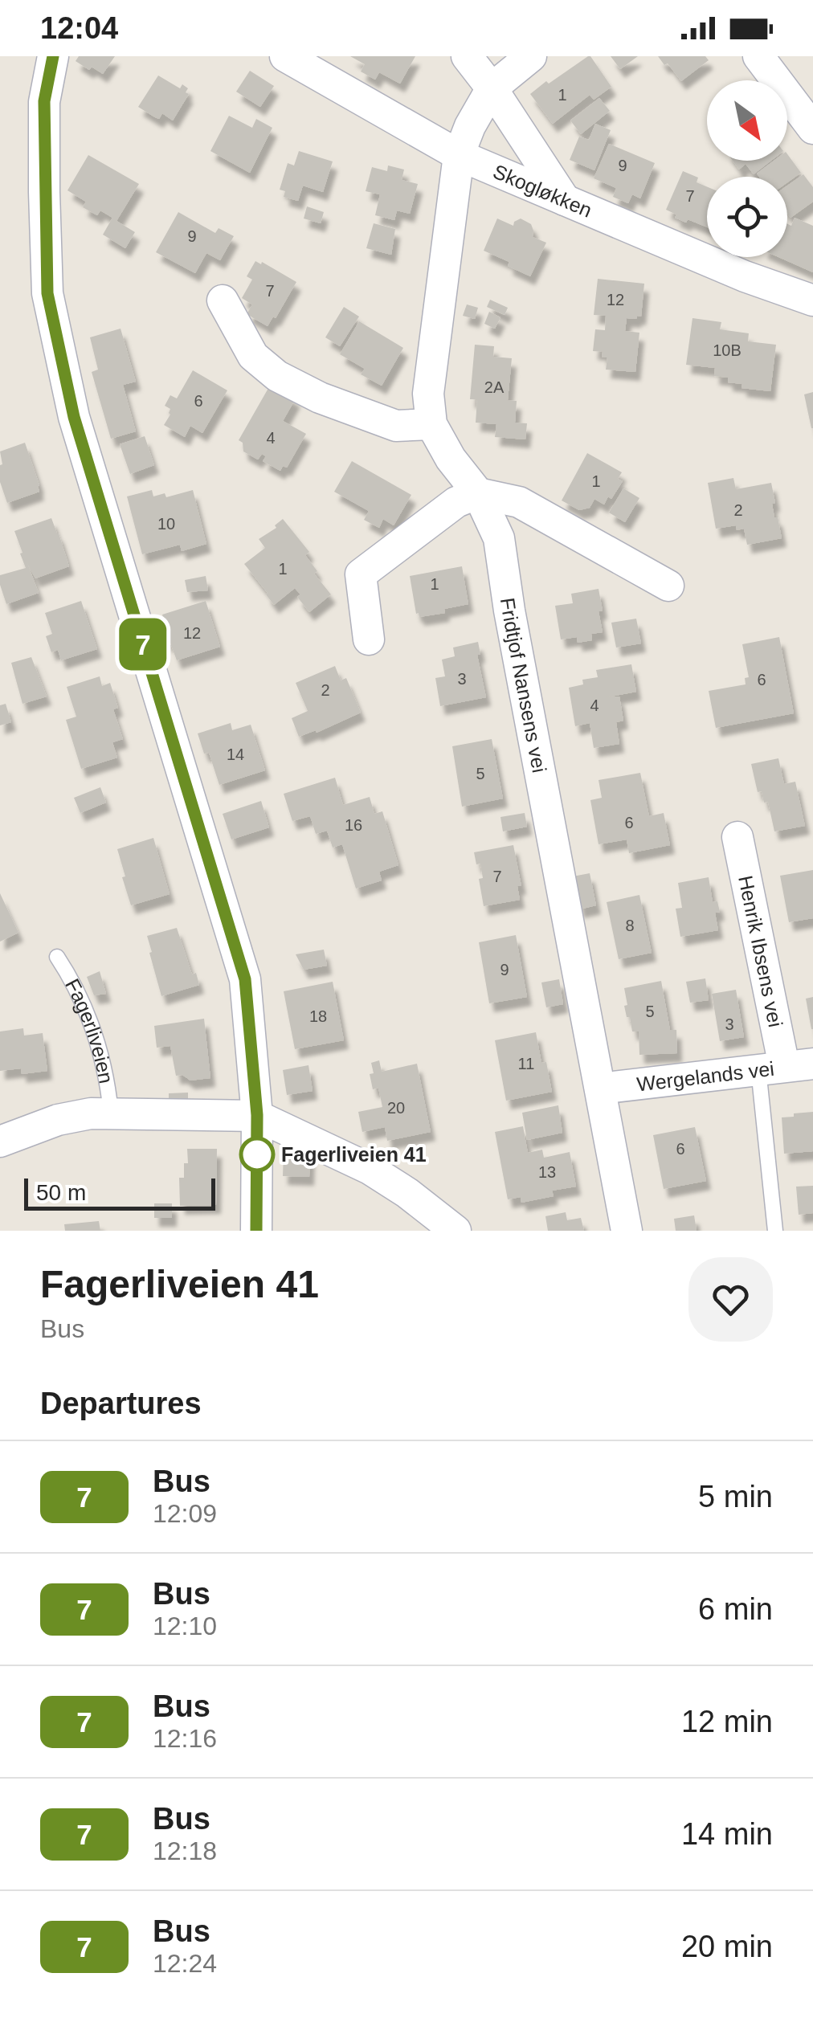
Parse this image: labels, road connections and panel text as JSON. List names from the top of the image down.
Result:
{
  "streets": {
    "street": [
      "Skogløkken",
      "Fridtjof Nansens vei",
      "Henrik Ibsens vei",
      "Fagerliveien",
      "Wergelands vei"
    ]
  },
  "crossings": [
    ["Skogløkken", "Fridtjof Nansens vei"],
    ["Fridtjof Nansens vei", "Wergelands vei"],
    ["Henrik Ibsens vei", "Wergelands vei"]
  ],
  "places": ["Fagerliveien 41"],
  "lines": ["bus line 7"],
  "house_numbers": [
    "1",
    "9",
    "7",
    "9",
    "7",
    "12",
    "10B",
    "2A",
    "6",
    "4",
    "1",
    "2",
    "10",
    "1",
    "1",
    "12",
    "3",
    "6",
    "2",
    "4",
    "14",
    "5",
    "6",
    "16",
    "7",
    "8",
    "9",
    "5",
    "18",
    "3",
    "11",
    "20",
    "6",
    "13"
  ],
  "scale_bar": "50 m",
  "north": "bottom right",
  "page": {
    "status": "12:04",
    "on_map": "7",
    "scale": "50 m",
    "heading": [
      ["Fagerliveien 41", "Bus"],
      "Departures"
    ],
    "list": [
      {
        "mark": "7",
        "name": "Bus",
        "note": "12:09",
        "value": "5 min"
      },
      {
        "mark": "7",
        "name": "Bus",
        "note": "12:10",
        "value": "6 min"
      },
      {
        "mark": "7",
        "name": "Bus",
        "note": "12:16",
        "value": "12 min"
      },
      {
        "mark": "7",
        "name": "Bus",
        "note": "12:18",
        "value": "14 min"
      },
      {
        "mark": "7",
        "name": "Bus",
        "note": "12:24",
        "value": "20 min"
      }
    ]
  }
}
